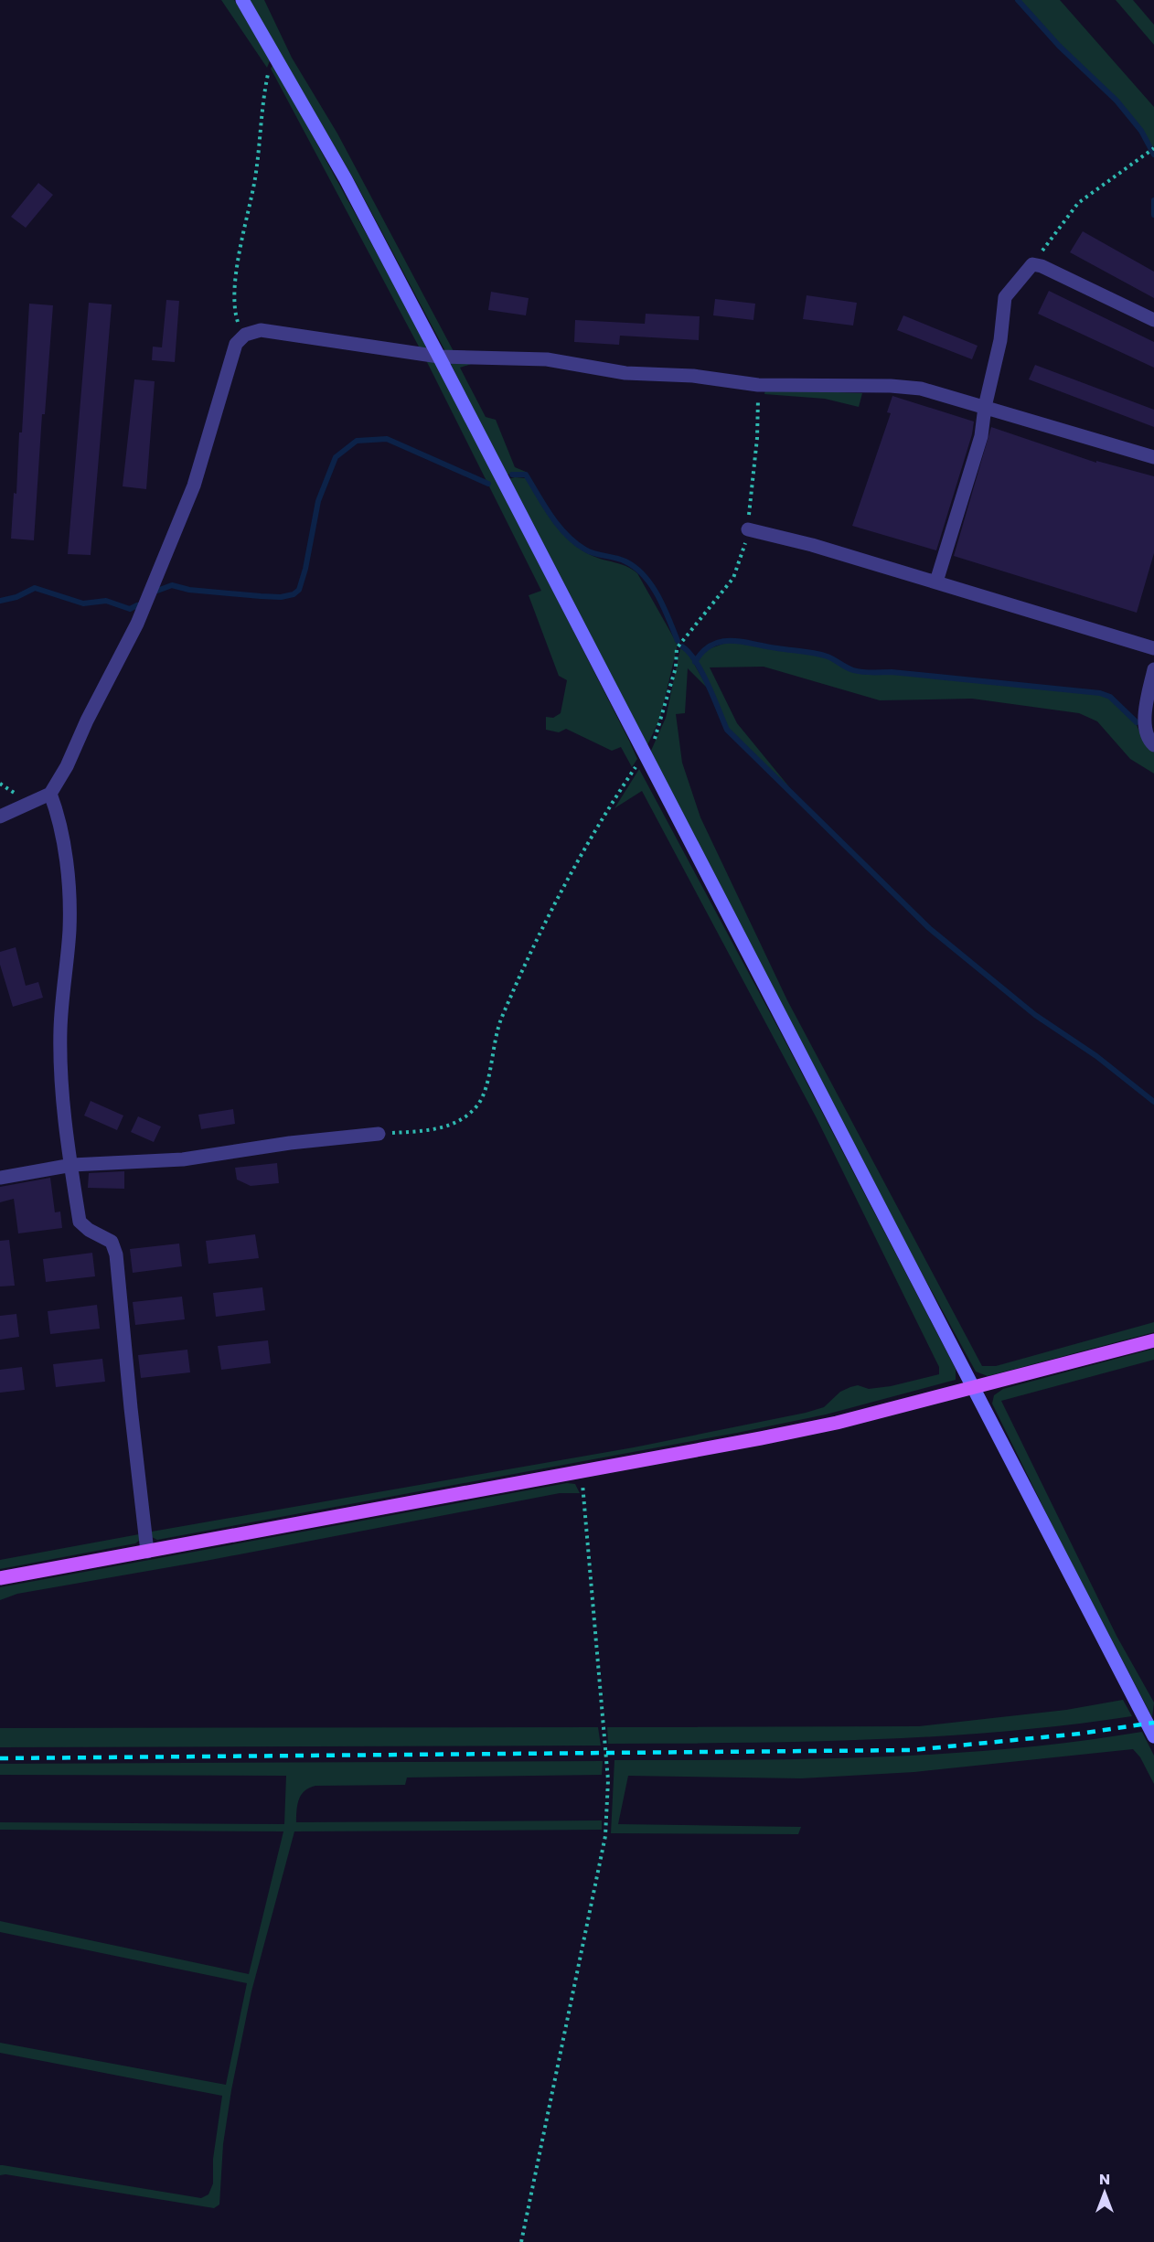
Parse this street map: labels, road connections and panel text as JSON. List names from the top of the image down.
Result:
{
  "north": "top"
}
